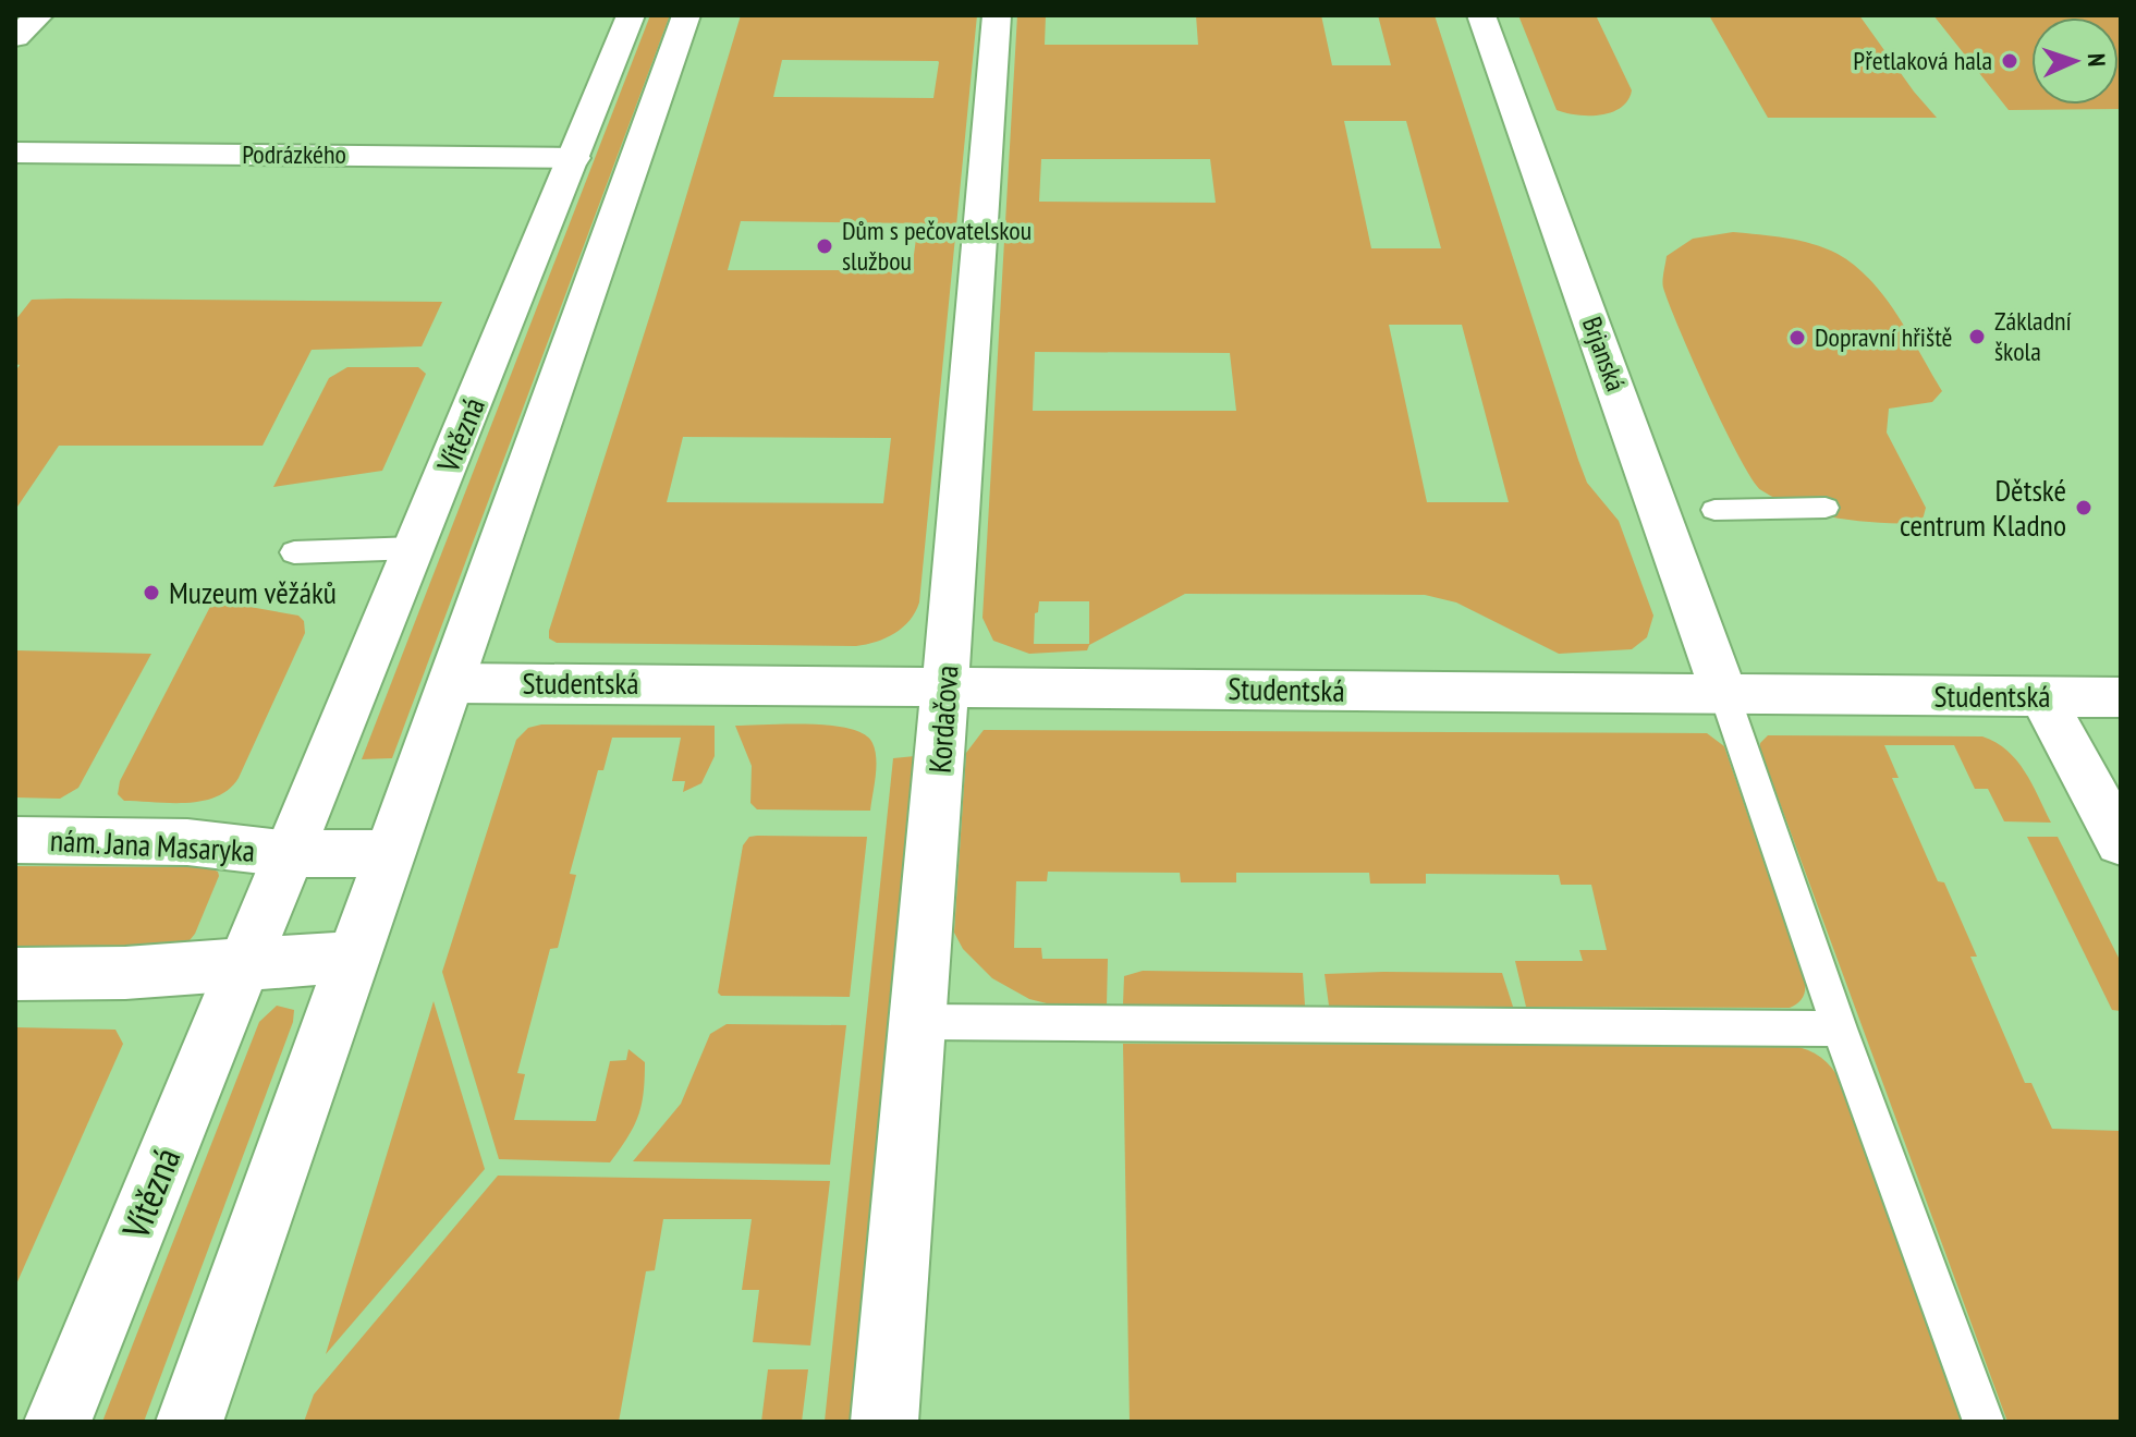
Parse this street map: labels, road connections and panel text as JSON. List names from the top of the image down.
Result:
{
  "streets": {
    "street": [
      "Podrázkého",
      "Brjanská",
      "Vítězná",
      "Studentská",
      "Kordačova",
      "nám. Jana Masaryka"
    ]
  },
  "crossings": [
    ["Podrázkého", "Vítězná"],
    ["Brjanská", "Studentská"],
    ["Vítězná", "nám. Jana Masaryka"],
    ["Studentská", "Kordačova"]
  ],
  "places": [
    "Přetlaková hala",
    "Dům s pečovatelskou službou",
    "Základní škola",
    "Dopravní hřiště",
    "Dětské centrum Kladno",
    "Muzeum věžáků"
  ],
  "north": "right"
}
